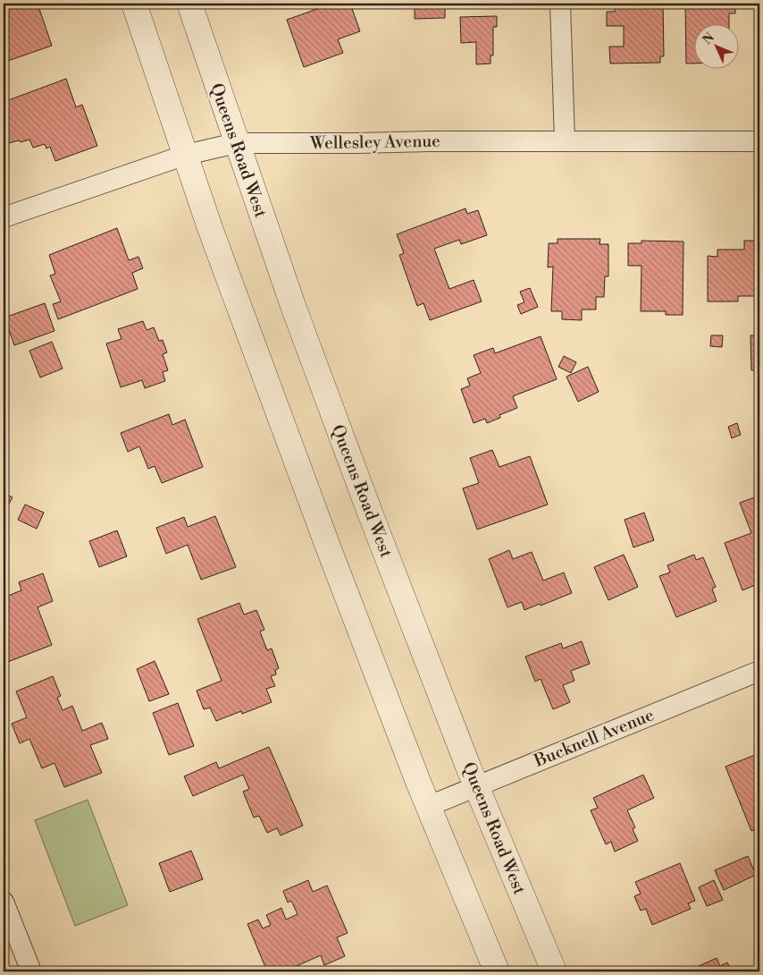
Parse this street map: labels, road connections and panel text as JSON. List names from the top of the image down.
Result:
{
  "streets": {
    "street": ["Wellesley Avenue", "Queens Road West", "Bucknell Avenue"]
  },
  "crossings": [
    ["Wellesley Avenue", "Queens Road West"],
    ["Queens Road West", "Bucknell Avenue"]
  ],
  "north": "top left"
}
